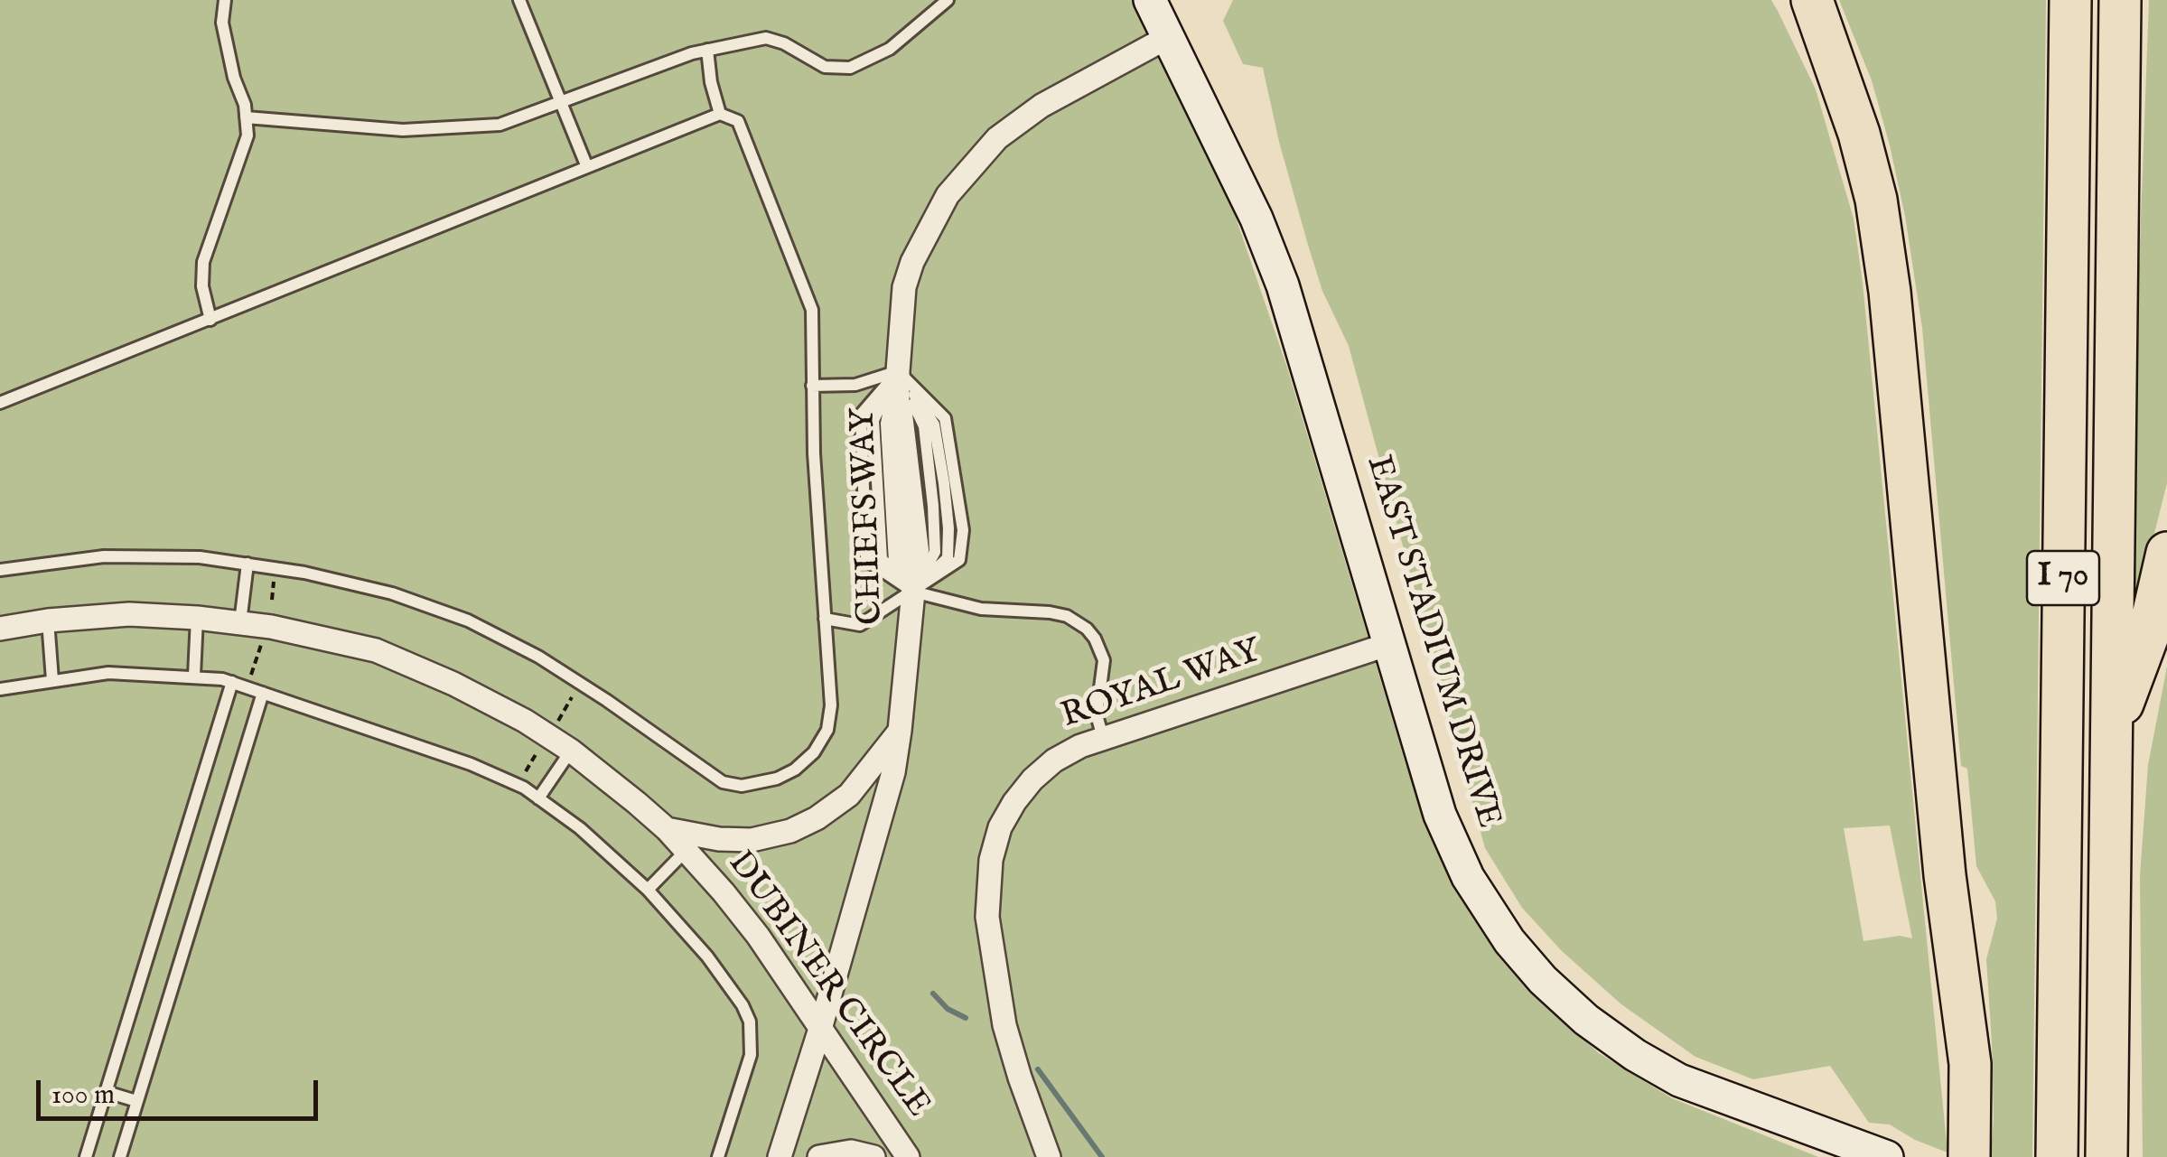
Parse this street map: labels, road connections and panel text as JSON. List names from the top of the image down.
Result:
{
  "streets": {
    "highway": ["I 70"],
    "main road": ["EAST STADIUM DRIVE"],
    "street": ["CHIEFS WAY", "ROYAL WAY", "DUBINER CIRCLE"]
  },
  "crossings": [
    ["CHIEFS WAY", "EAST STADIUM DRIVE"],
    ["CHIEFS WAY", "DUBINER CIRCLE"],
    ["EAST STADIUM DRIVE", "ROYAL WAY"]
  ],
  "scale_bar": "100 m"
}
